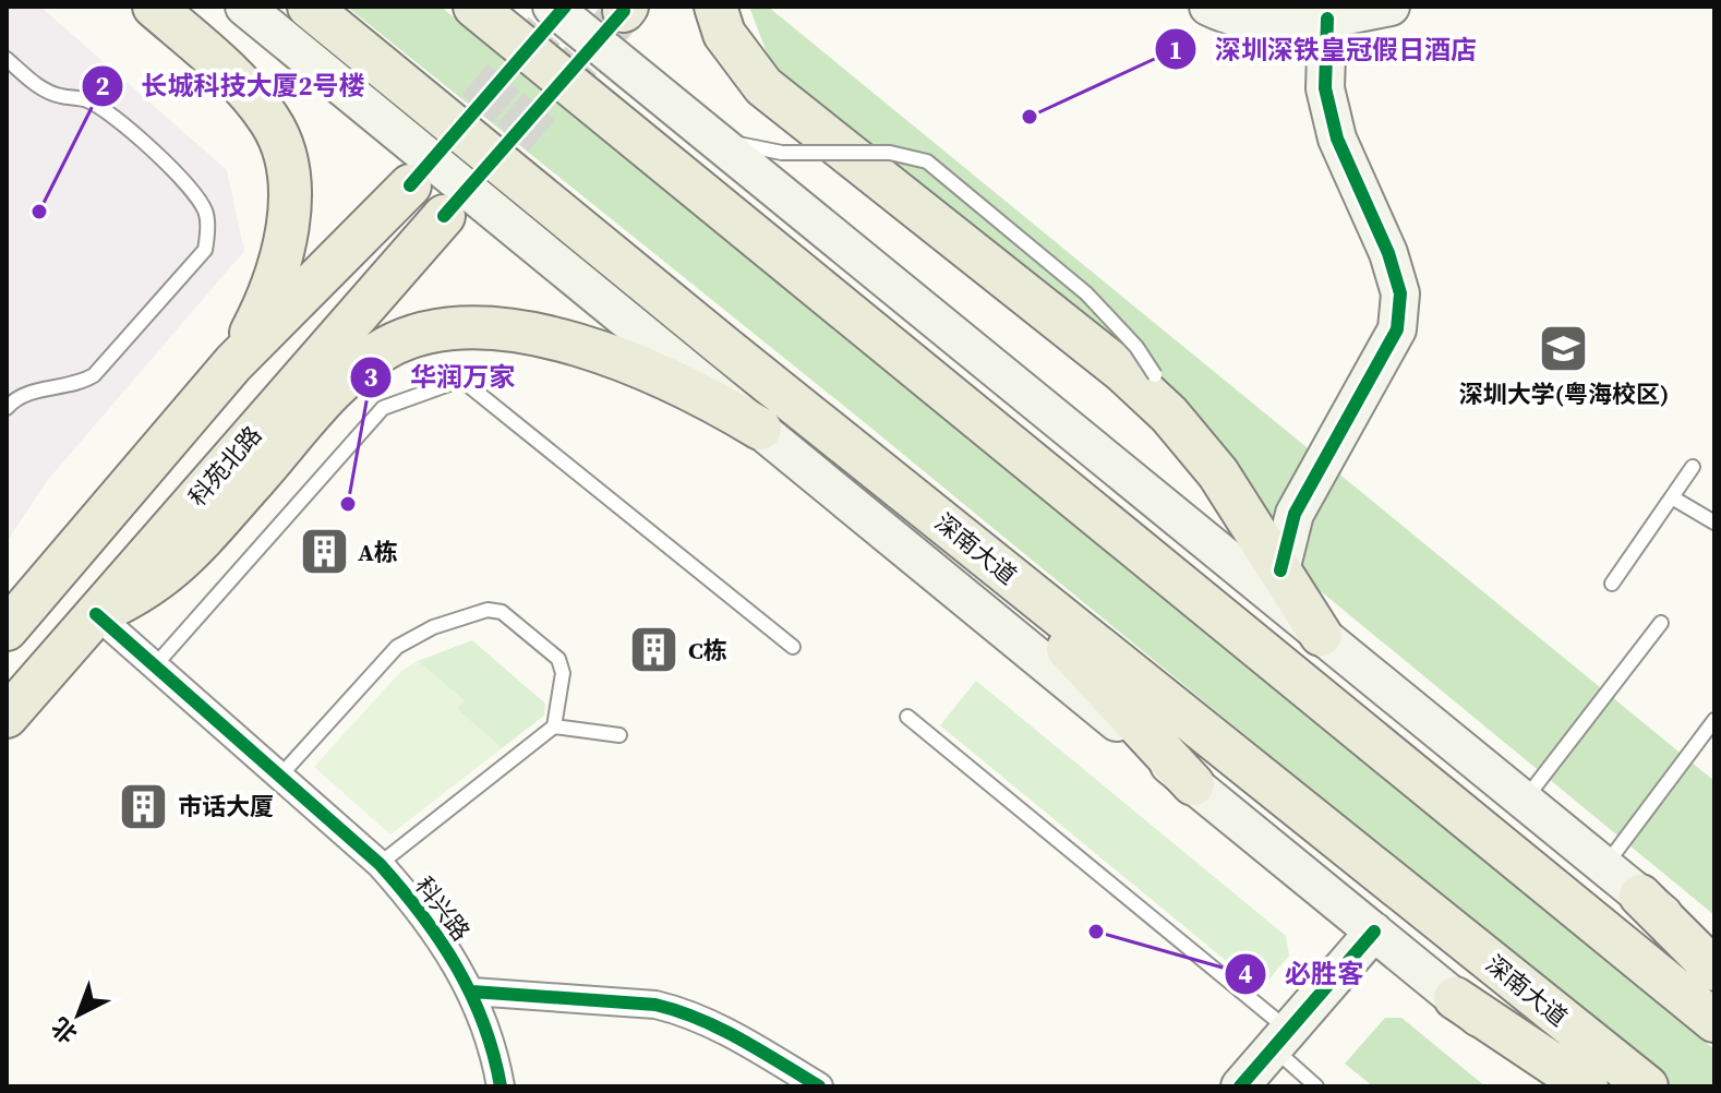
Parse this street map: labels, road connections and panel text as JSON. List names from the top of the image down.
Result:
{
  "streets": {
    "main road": ["科苑北路", "深南大道"],
    "street": ["科兴路"]
  },
  "crossings": [
    ["科苑北路", "科兴路"]
  ],
  "places": {
    "other": [
      "深圳深铁皇冠假日酒店",
      "长城科技大厦2号楼",
      "华润万家",
      "必胜客"
    ],
    "school or university": ["深圳大学(粤海校区)"],
    "building": ["A栋", "C栋", "市话大厦"]
  },
  "north": "bottom left"
}
